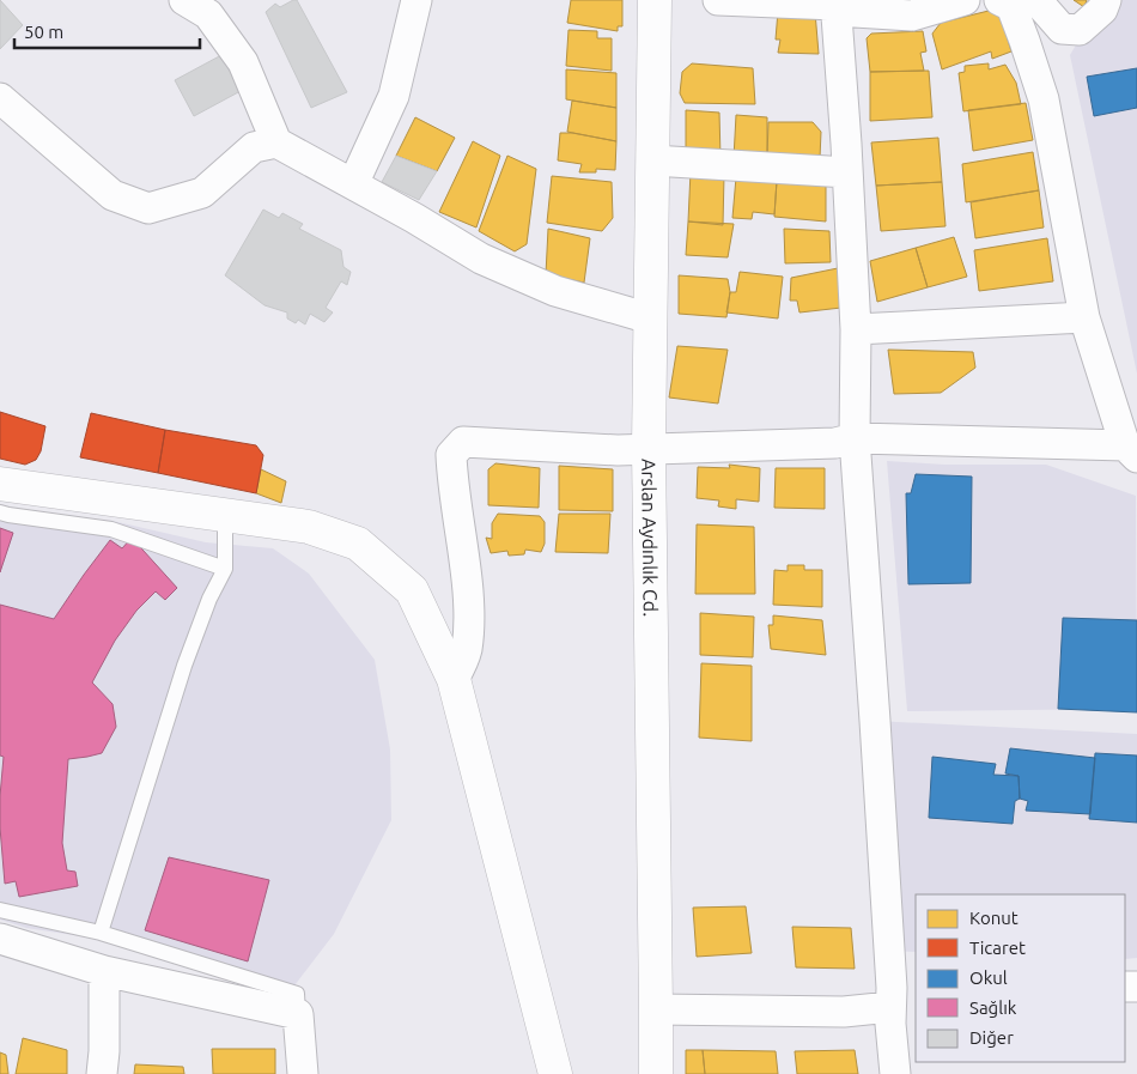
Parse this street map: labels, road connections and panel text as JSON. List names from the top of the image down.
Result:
{
  "streets": {
    "street": ["Arslan Aydınlık Cd."]
  },
  "legend": [
    "Konut",
    "Ticaret",
    "Okul",
    "Sağlık",
    "Diğer"
  ],
  "scale_bar": "50 m"
}
